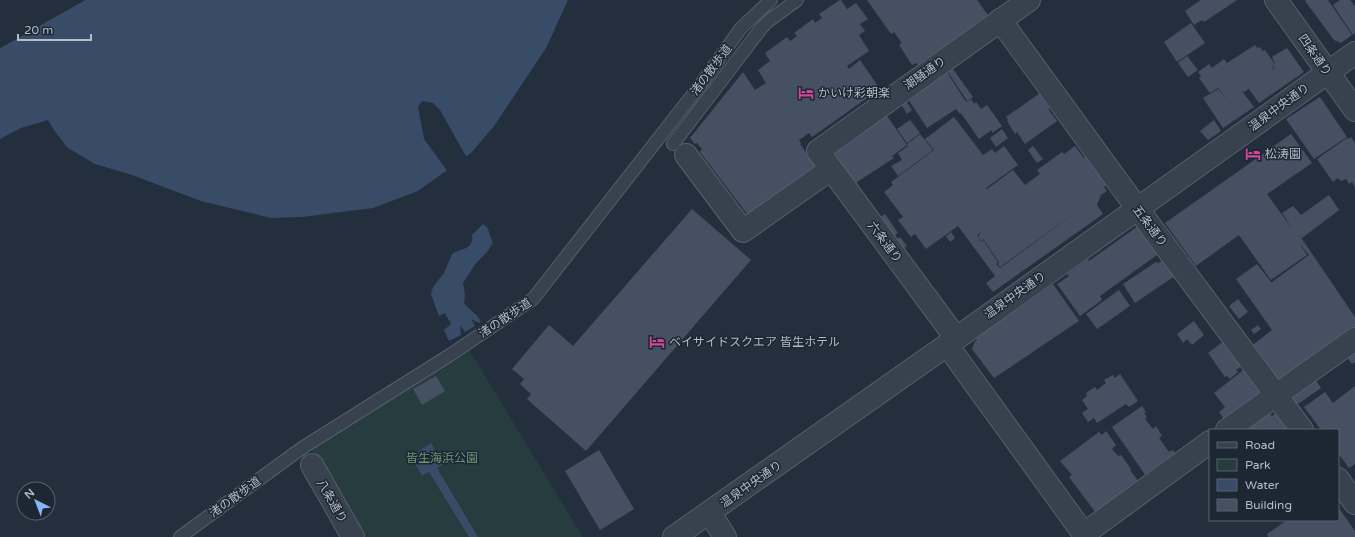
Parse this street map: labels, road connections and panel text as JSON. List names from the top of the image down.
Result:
{
  "streets": {
    "street": [
      "四条通り",
      "潮騒通り",
      "温泉中央通り",
      "五条通り",
      "六条通り",
      "八条通り"
    ],
    "lane": ["渚の散歩道"]
  },
  "crossings": [
    ["四条通り", "温泉中央通り"],
    ["渚の散歩道", "八条通り"],
    ["潮騒通り", "五条通り"],
    ["潮騒通り", "六条通り"],
    ["温泉中央通り", "五条通り"],
    ["温泉中央通り", "六条通り"]
  ],
  "parks": ["皆生海浜公園"],
  "places": {
    "hotel": ["かいけ彩朝楽", "松涛園", "ベイサイドスクエア 皆生ホテル"]
  },
  "legend": [
    "Road",
    "Park",
    "Water",
    "Building"
  ],
  "scale_bar": "20 m",
  "north": "top left"
}
